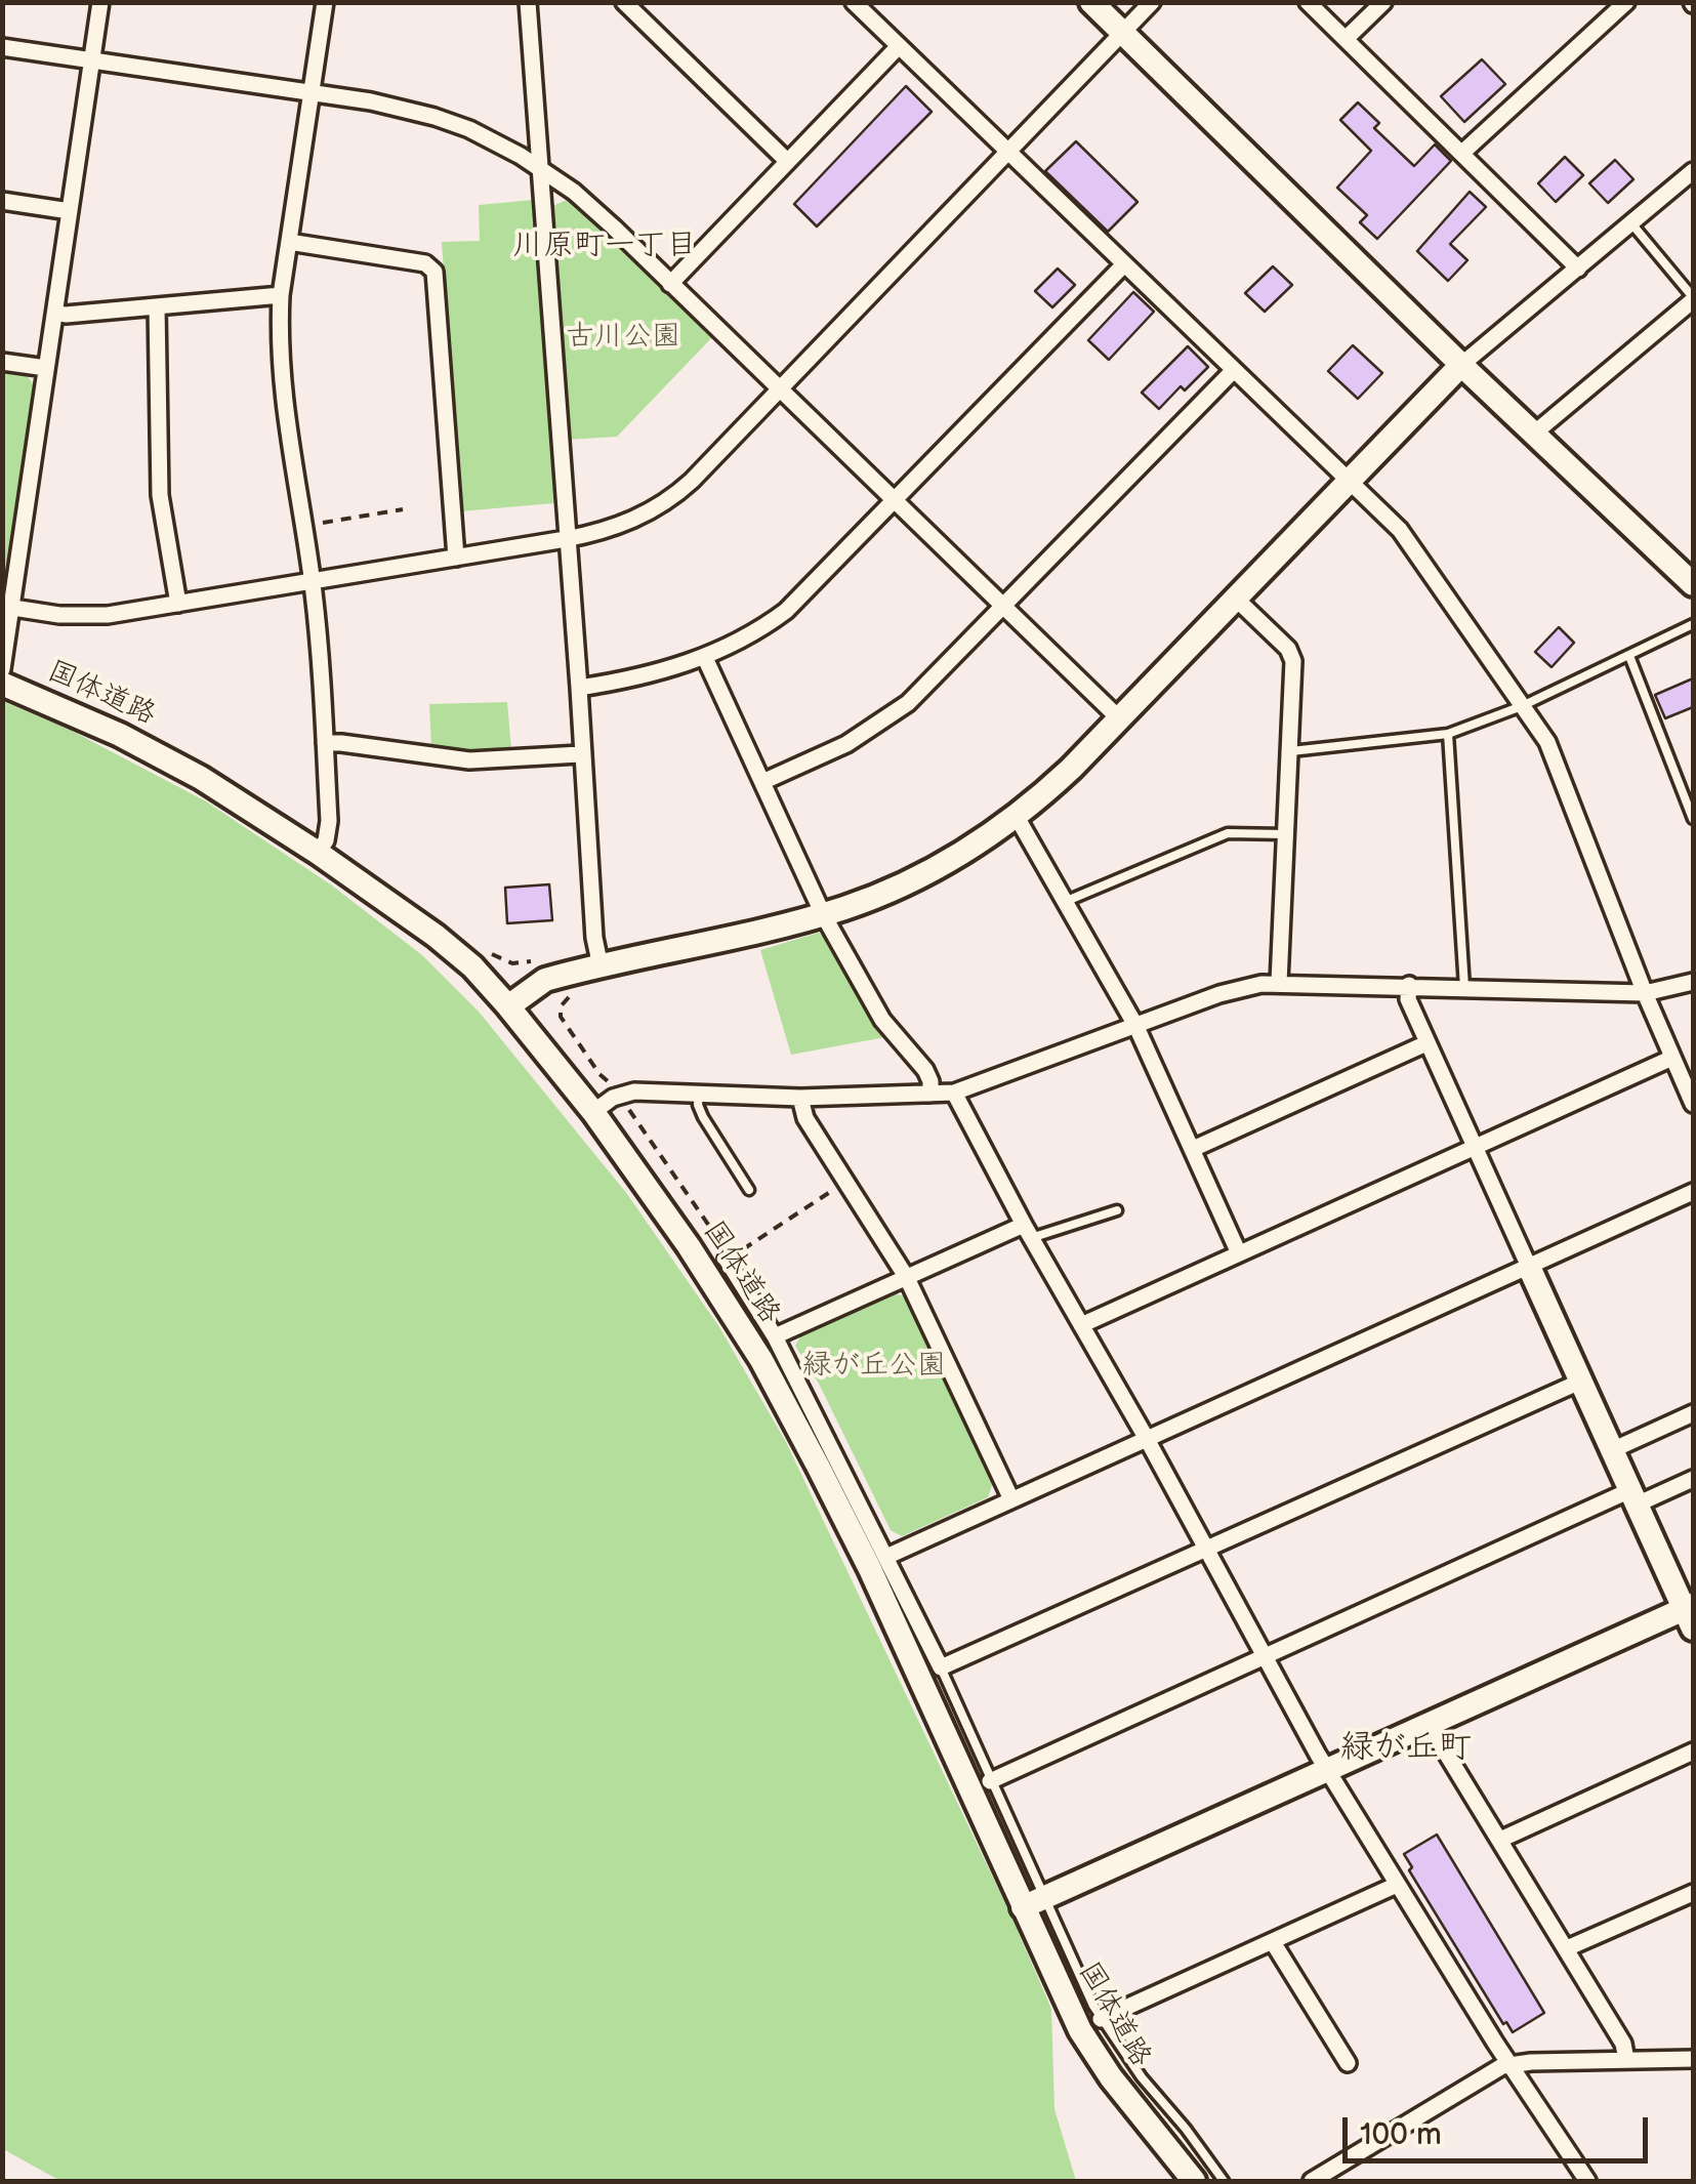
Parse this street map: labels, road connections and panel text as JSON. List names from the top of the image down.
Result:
{
  "streets": {
    "street": ["国体道路"]
  },
  "districts": ["川原町一丁目", "緑が丘町"],
  "parks": ["古川公園", "緑が丘公園"],
  "scale_bar": "100 m"
}
